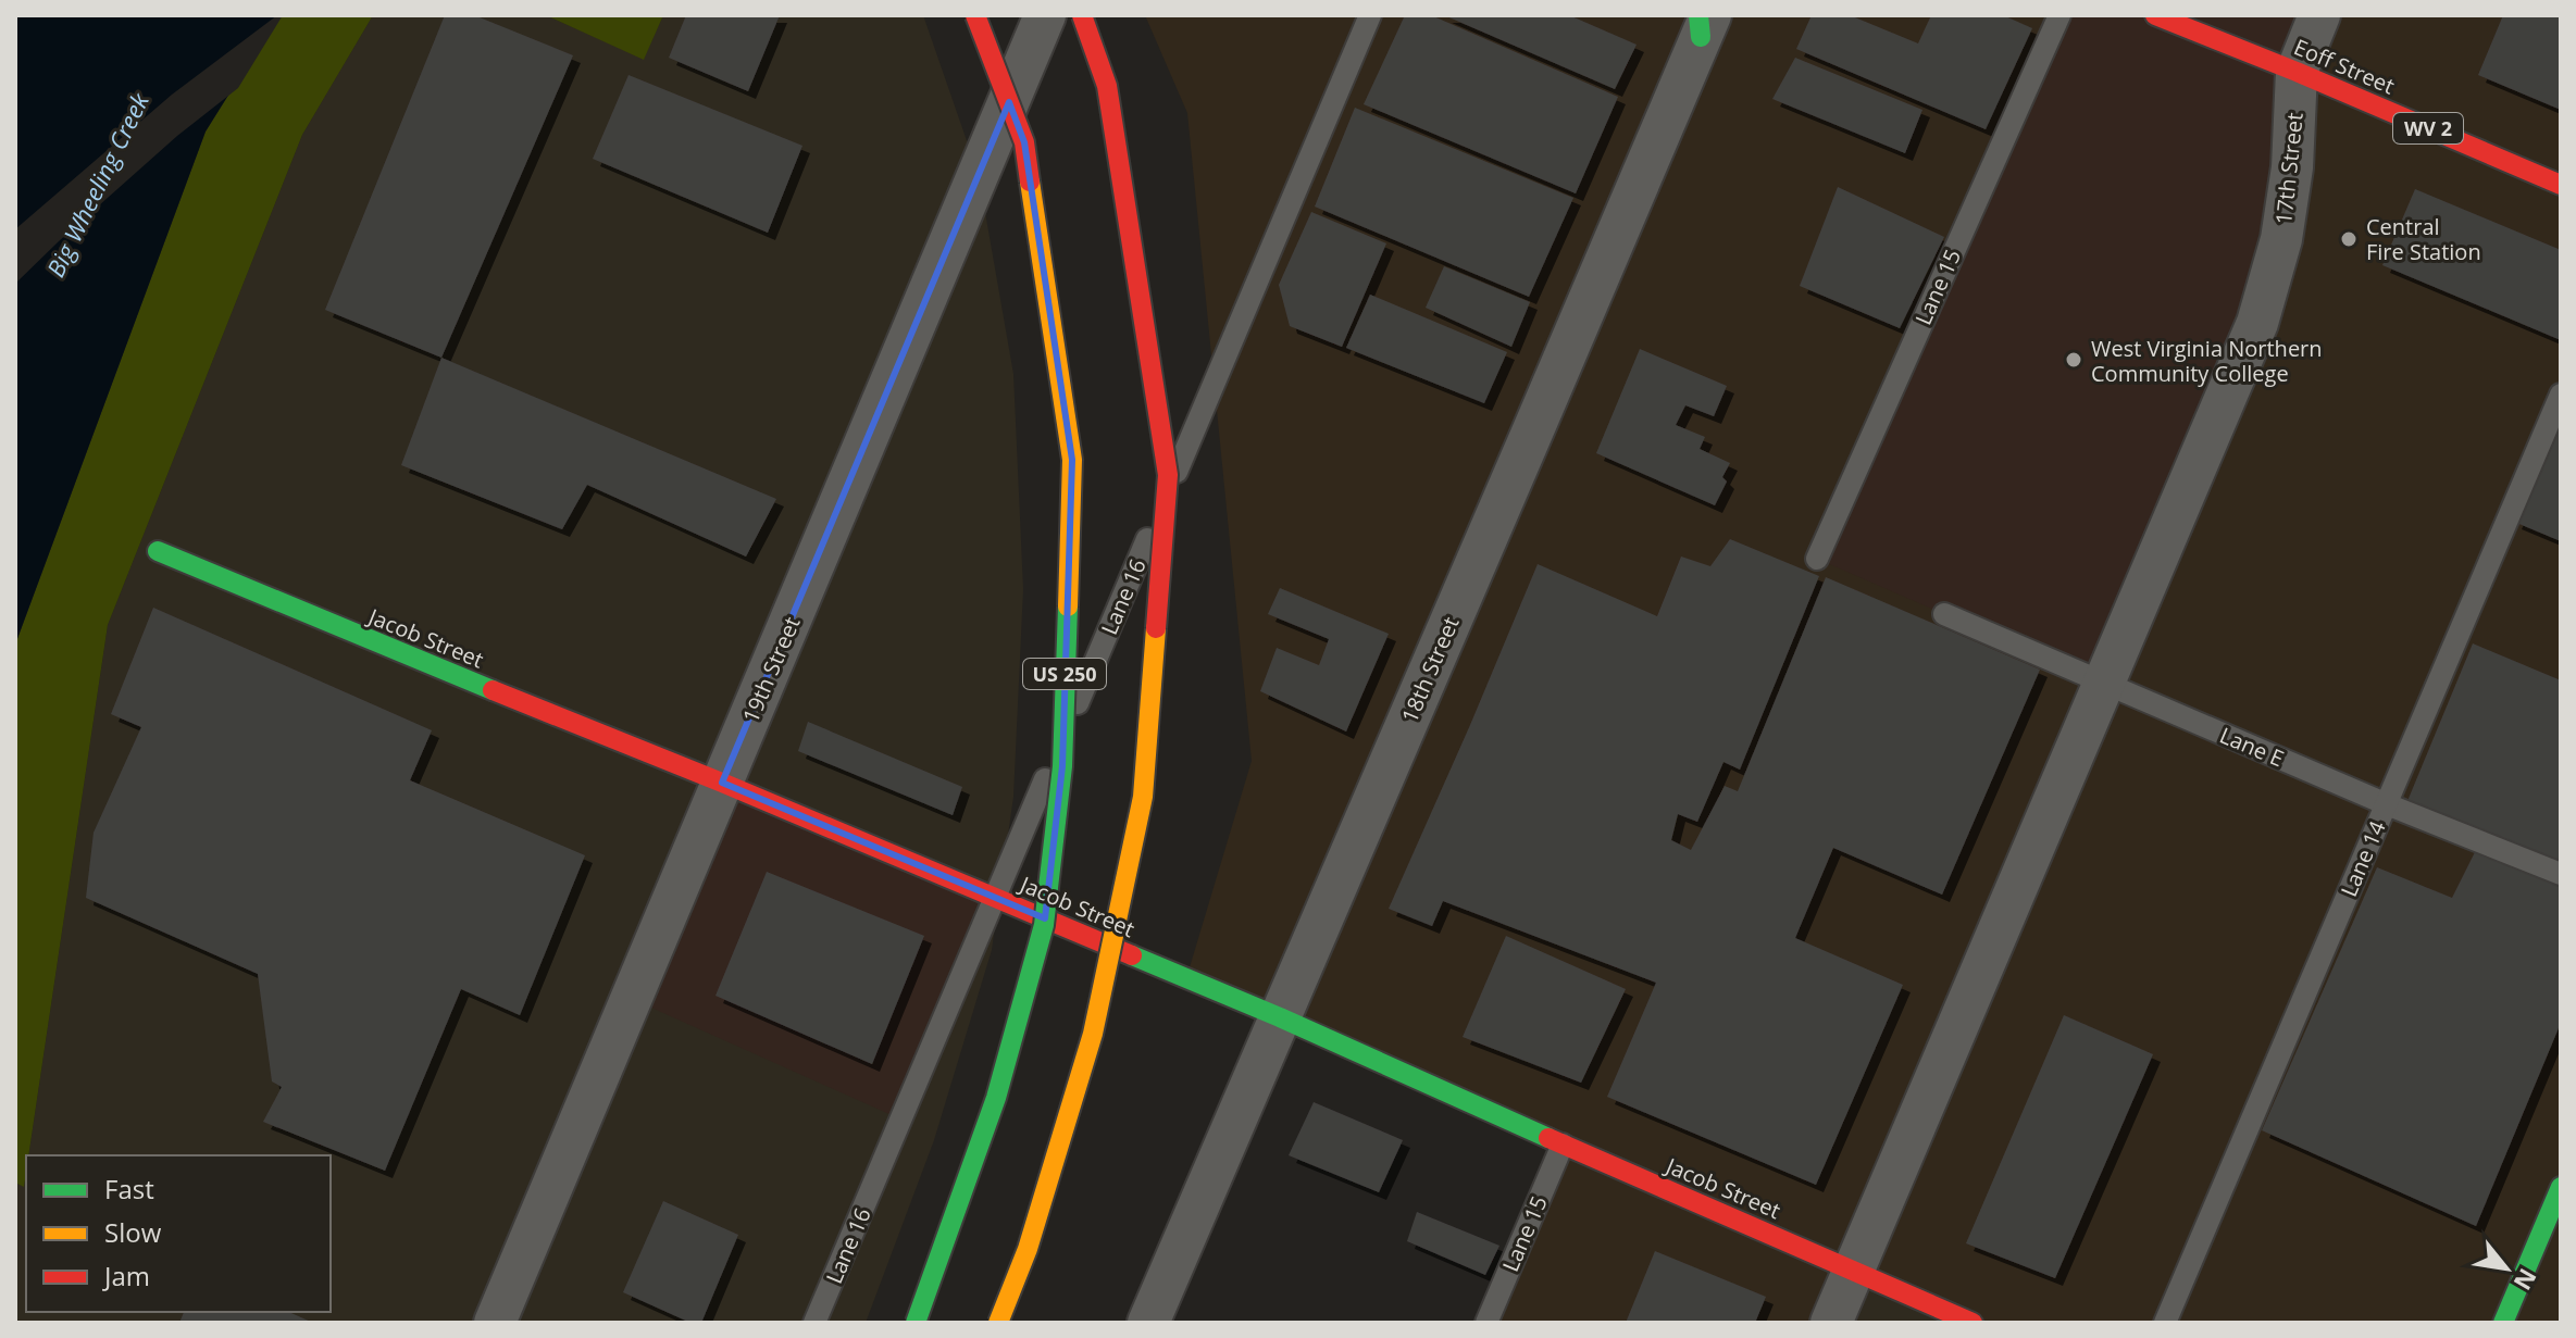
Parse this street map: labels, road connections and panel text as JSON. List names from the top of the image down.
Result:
{
  "streets": {
    "main road": [
      "Eoff Street",
      "WV 2",
      "Jacob Street",
      "US 250"
    ],
    "street": ["17th Street", "19th Street", "18th Street"],
    "lane": [
      "Lane 15",
      "Lane 16",
      "Lane E",
      "Lane 14"
    ]
  },
  "crossings": [
    ["Eoff Street", "17th Street"],
    ["17th Street", "Jacob Street"],
    ["17th Street", "Lane E"],
    ["Lane 15", "Jacob Street"],
    ["Lane 16", "Jacob Street"],
    ["Jacob Street", "19th Street"],
    ["Jacob Street", "18th Street"],
    ["Lane E", "Lane 14"]
  ],
  "water": ["Big Wheeling Creek"],
  "places": ["Central Fire Station", "West Virginia Northern Community College"],
  "legend": ["Fast", "Slow", "Jam"],
  "north": "bottom right"
}
